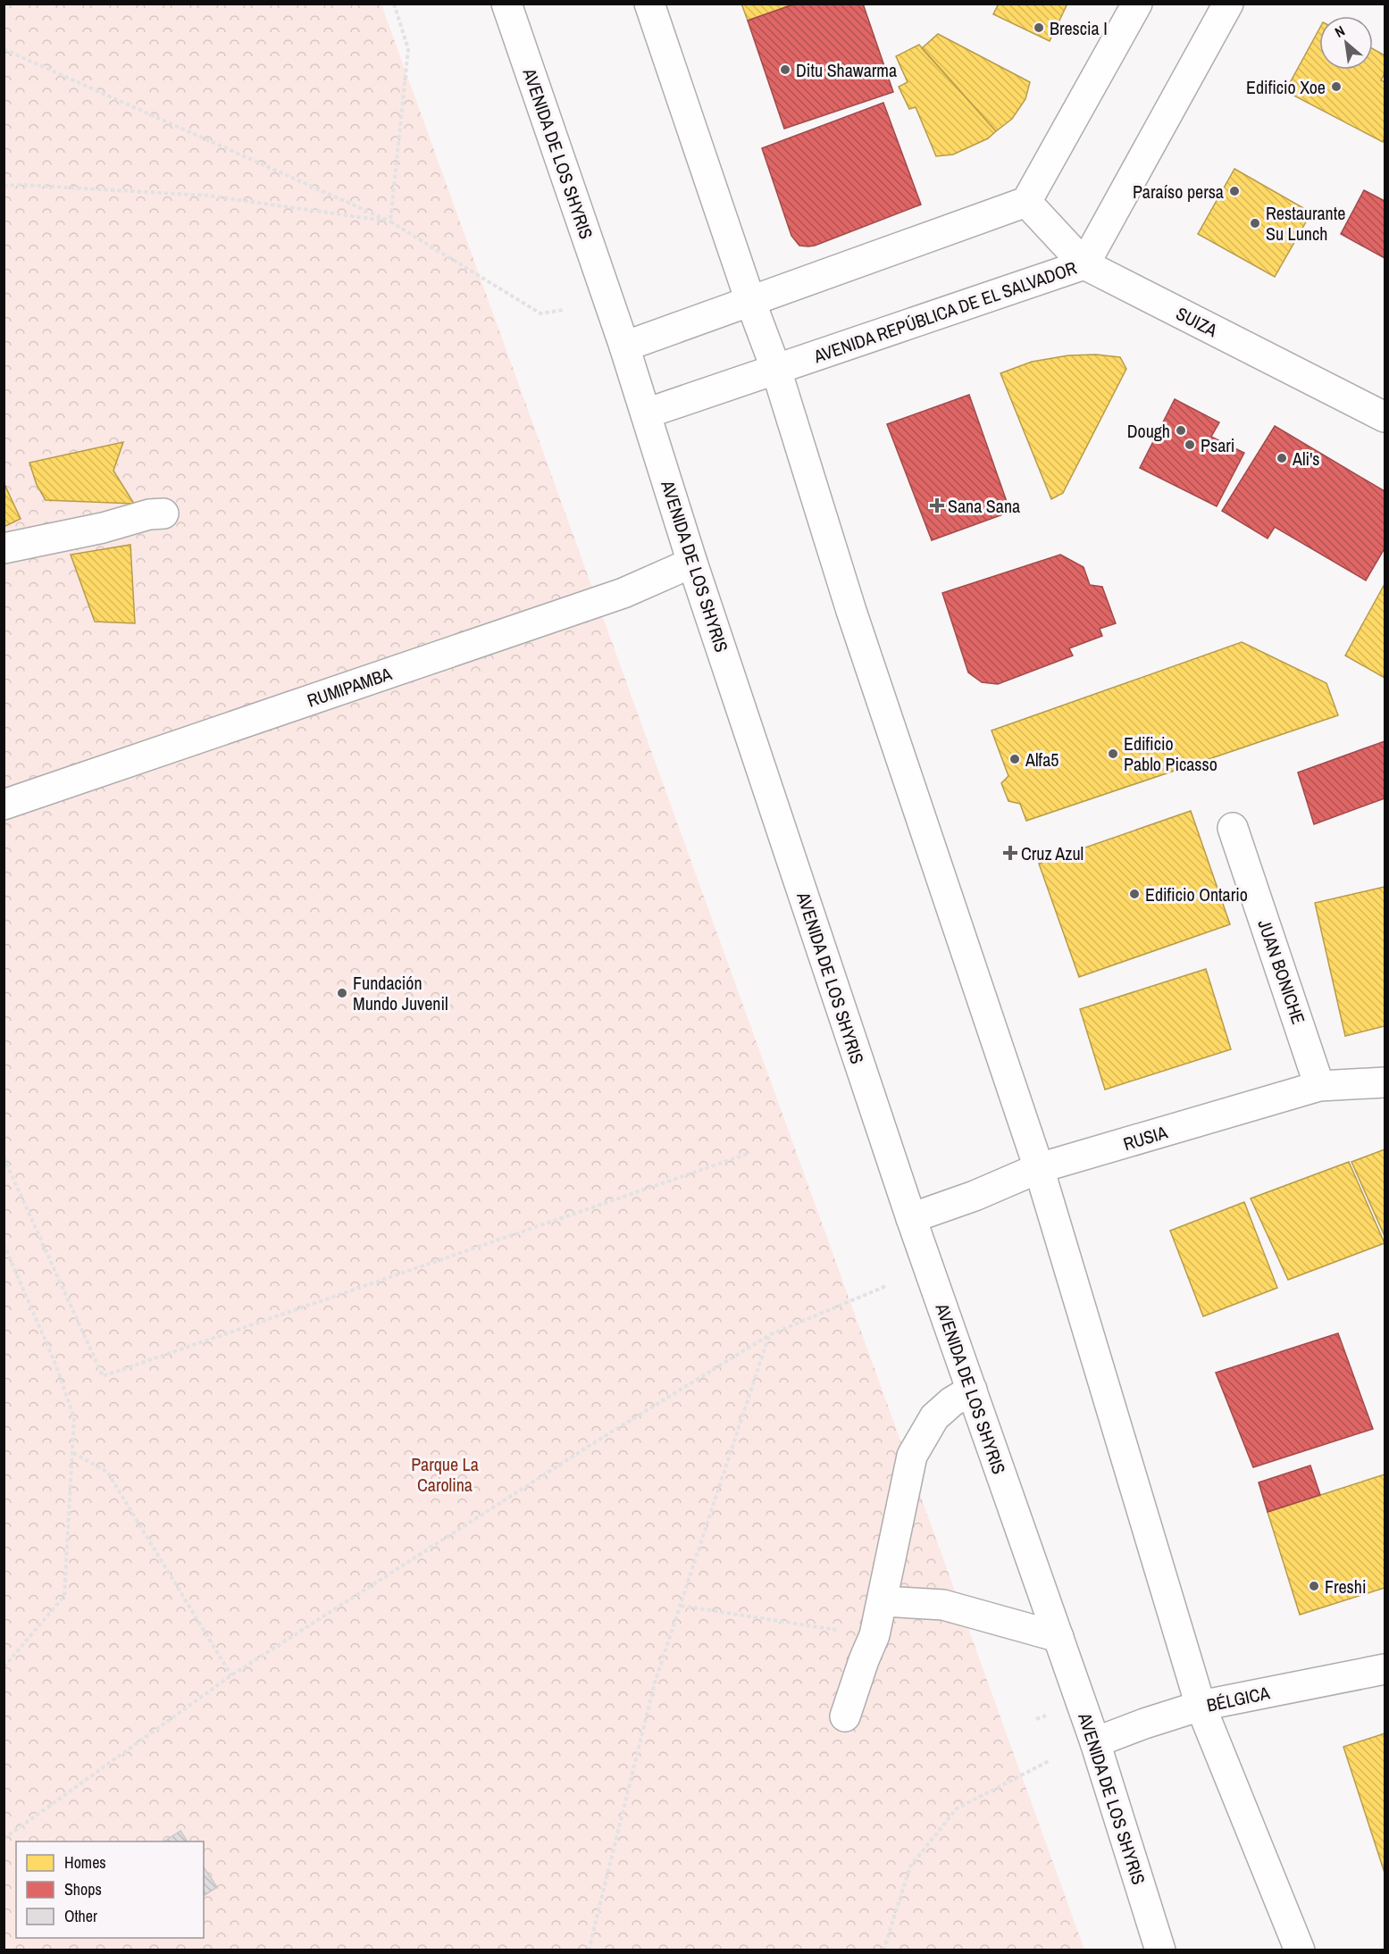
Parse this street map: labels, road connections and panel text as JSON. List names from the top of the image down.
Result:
{
  "streets": {
    "main road": [
      "AVENIDA DE LOS SHYRIS",
      "AVENIDA REPÚBLICA DE EL SALVADOR",
      "SUIZA",
      "RUMIPAMBA",
      "JUAN BONICHE",
      "RUSIA",
      "BÉLGICA"
    ]
  },
  "crossings": [
    ["AVENIDA DE LOS SHYRIS", "AVENIDA REPÚBLICA DE EL SALVADOR"],
    ["AVENIDA DE LOS SHYRIS", "RUMIPAMBA"],
    ["AVENIDA DE LOS SHYRIS", "RUSIA"],
    ["AVENIDA DE LOS SHYRIS", "BÉLGICA"],
    ["AVENIDA REPÚBLICA DE EL SALVADOR", "SUIZA"],
    ["JUAN BONICHE", "RUSIA"]
  ],
  "parks": ["Parque La Carolina"],
  "places": {
    "other": [
      "Brescia I",
      "Ditu Shawarma",
      "Edificio Xoe",
      "Paraíso persa",
      "Restaurante Su Lunch",
      "Dough",
      "Psari",
      "Ali's",
      "Edificio Pablo Picasso",
      "Alfa5",
      "Edificio Ontario",
      "Fundación Mundo Juvenil",
      "Freshi"
    ],
    "health": ["Sana Sana", "Cruz Azul"]
  },
  "legend": ["Homes", "Shops", "Other"],
  "north": "top left"
}
